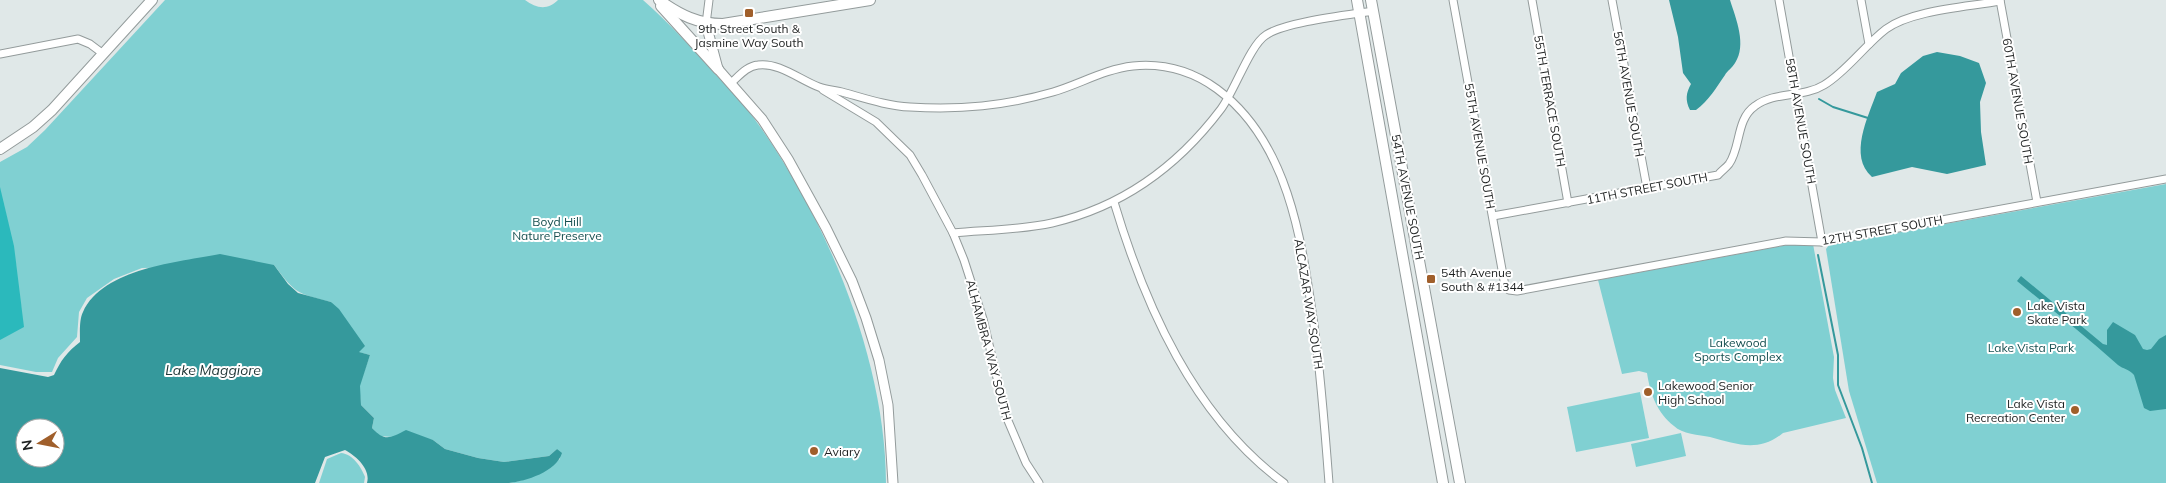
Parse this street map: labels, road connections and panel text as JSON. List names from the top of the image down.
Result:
{
  "streets": {
    "main road": ["54TH AVENUE SOUTH"],
    "street": [
      "56TH AVENUE SOUTH",
      "55TH TERRACE SOUTH",
      "60TH AVENUE SOUTH",
      "58TH AVENUE SOUTH",
      "55TH AVENUE SOUTH",
      "11TH STREET SOUTH",
      "12TH STREET SOUTH",
      "ALCAZAR WAY SOUTH",
      "ALHAMBRA WAY SOUTH"
    ]
  },
  "crossings": [
    ["56TH AVENUE SOUTH", "11TH STREET SOUTH"],
    ["55TH TERRACE SOUTH", "11TH STREET SOUTH"],
    ["60TH AVENUE SOUTH", "11TH STREET SOUTH"],
    ["60TH AVENUE SOUTH", "12TH STREET SOUTH"],
    ["58TH AVENUE SOUTH", "11TH STREET SOUTH"],
    ["58TH AVENUE SOUTH", "12TH STREET SOUTH"],
    ["55TH AVENUE SOUTH", "11TH STREET SOUTH"],
    ["55TH AVENUE SOUTH", "12TH STREET SOUTH"],
    ["ALCAZAR WAY SOUTH", "ALHAMBRA WAY SOUTH"]
  ],
  "water": ["Lake Maggiore"],
  "parks": ["Boyd Hill Nature Preserve", "Lakewood Sports Complex", "Lake Vista Park"],
  "places": {
    "transit": ["9th Street South & Jasmine Way South", "54th Avenue South & #1344"],
    "other": [
      "Lake Vista Skate Park",
      "Lakewood Senior High School",
      "Lake Vista Recreation Center",
      "Aviary"
    ]
  },
  "north": "left"
}
